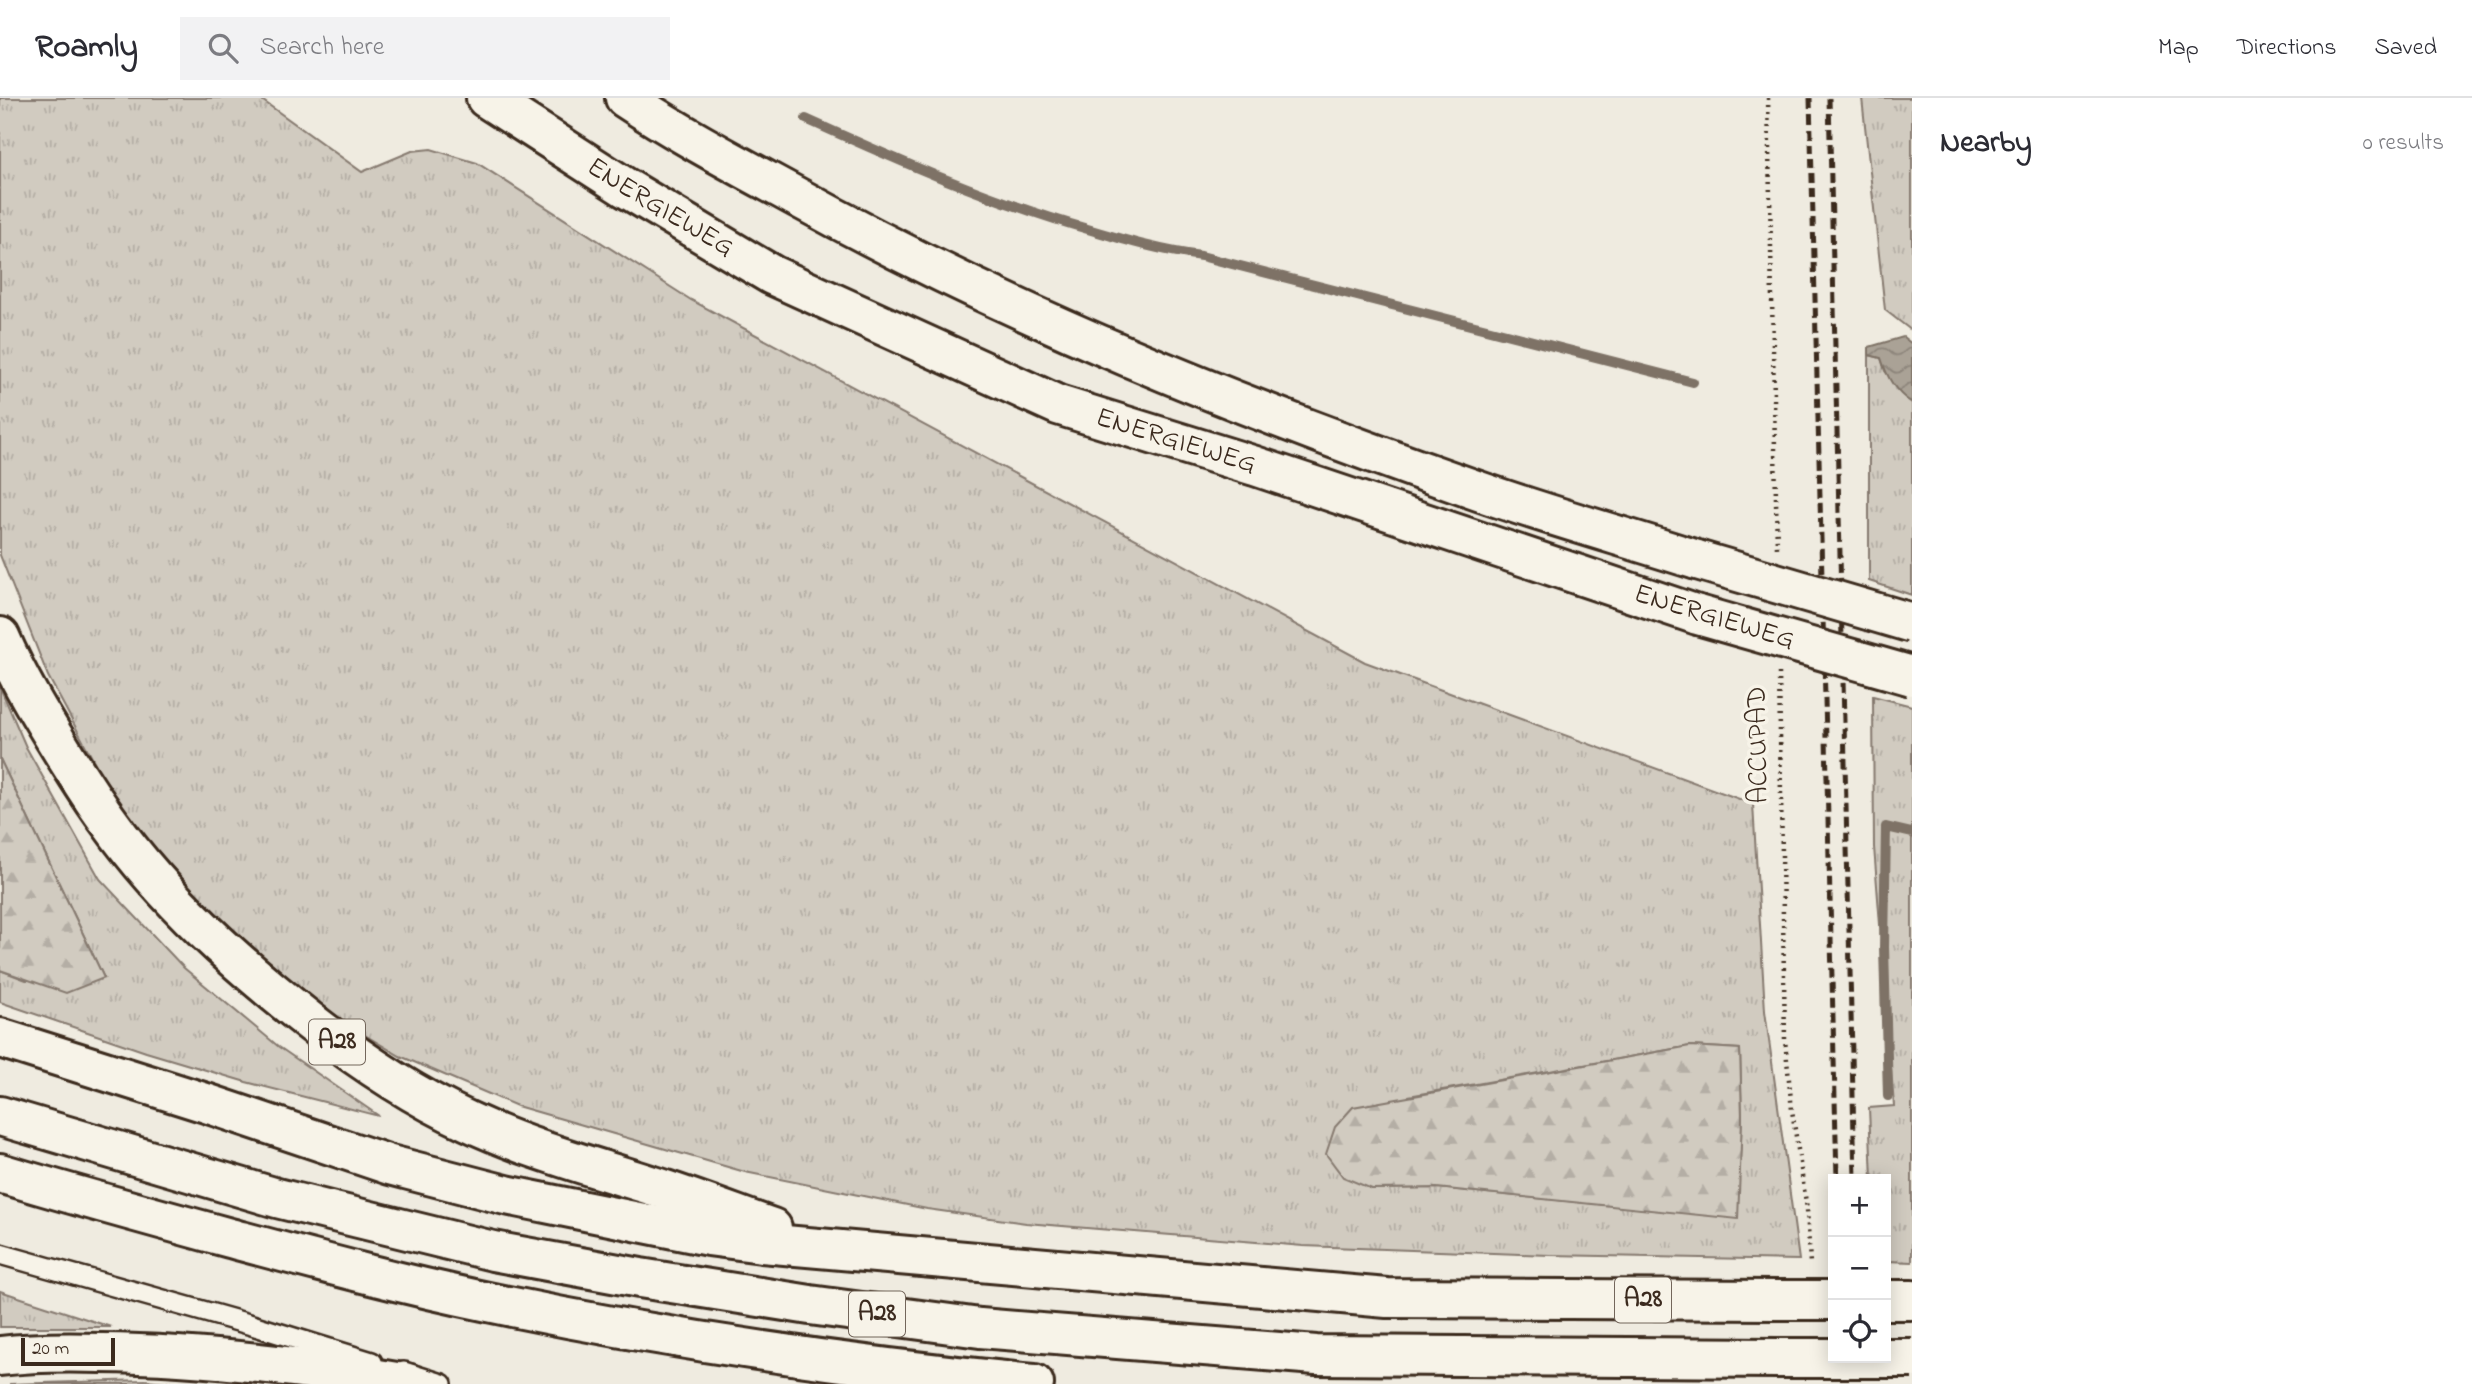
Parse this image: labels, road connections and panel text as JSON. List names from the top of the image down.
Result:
{
  "streets": {
    "main road": ["ENERGIEWEG", "A28"],
    "path": ["ACCUPAD"]
  },
  "scale_bar": "20 m",
  "page": {
    "header": "Roamly",
    "search": "Search here",
    "nav": ["Map", "Directions", "Saved"],
    "heading": ["Nearby", "0 results"],
    "map_buttons": ["+", "−"],
    "scale": "20 m"
  }
}
